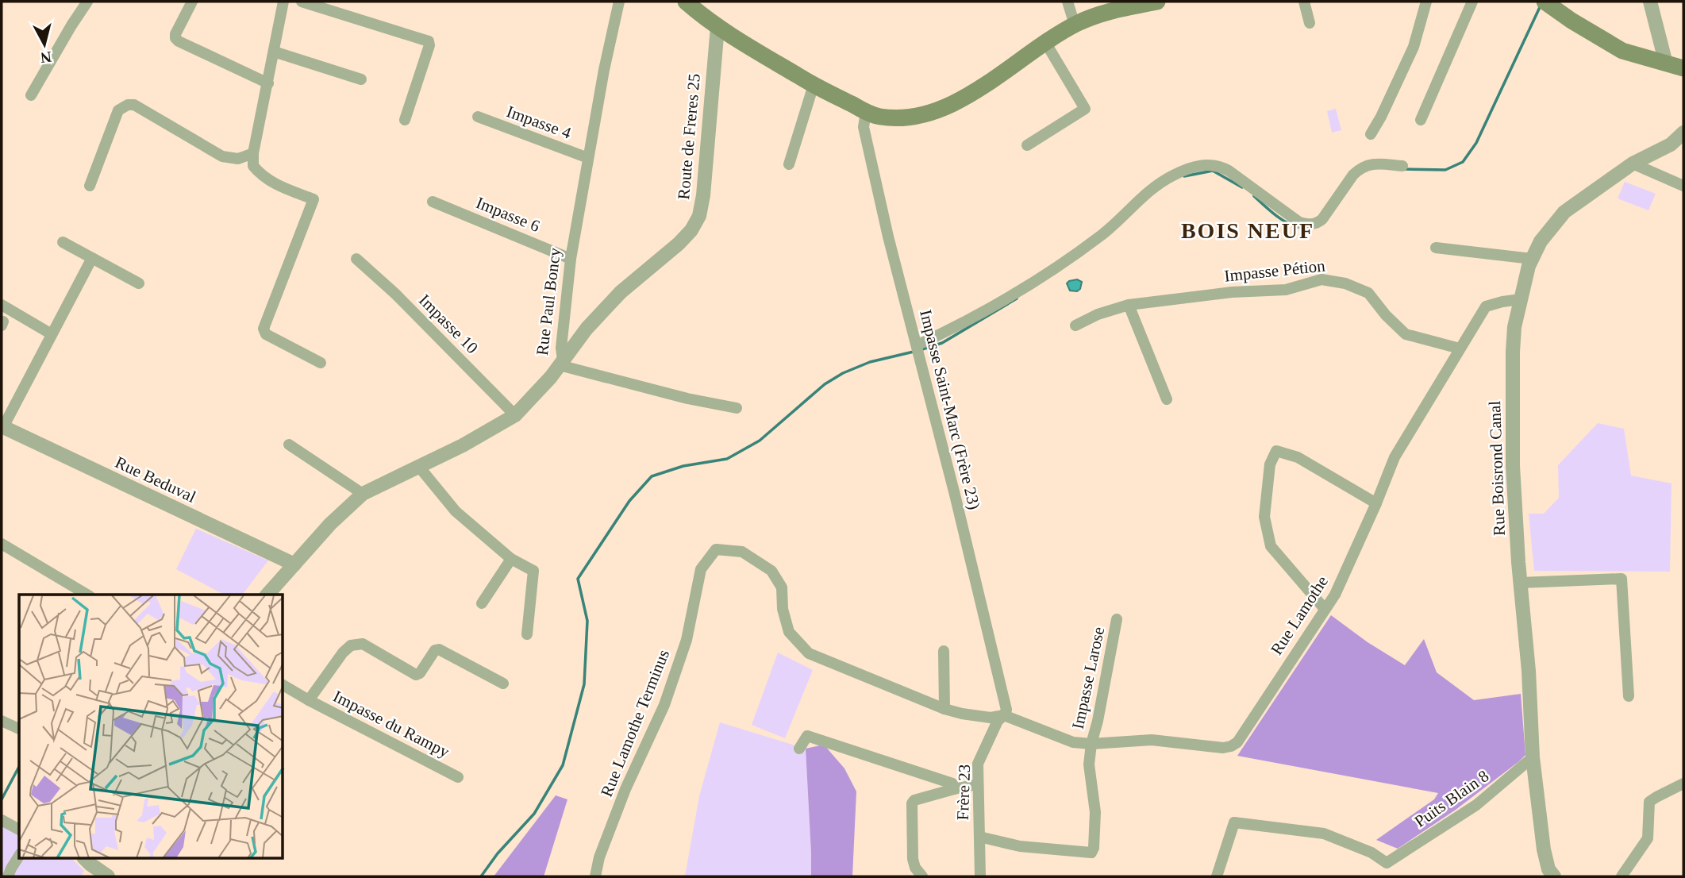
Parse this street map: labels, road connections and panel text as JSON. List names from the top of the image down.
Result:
{
  "streets": {
    "street": [
      "Impasse 4",
      "Route de Freres 25",
      "Impasse 6",
      "Impasse Pétion",
      "Rue Paul Boncy",
      "Impasse 10",
      "Impasse Saint-Marc (Frère 23)",
      "Rue Boisrond Canal",
      "Rue Beduval",
      "Rue Lamothe",
      "Impasse Larose",
      "Rue Lamothe Terminus",
      "Impasse du Rampy",
      "Frère 23",
      "Puits Blain 8"
    ]
  },
  "crossings": [
    ["Impasse 4", "Rue Paul Boncy"],
    ["Route de Freres 25", "Rue Paul Boncy"],
    ["Impasse 6", "Rue Paul Boncy"],
    ["Impasse Pétion", "Rue Lamothe"],
    ["Rue Paul Boncy", "Impasse 10"],
    ["Rue Paul Boncy", "Rue Beduval"],
    ["Impasse Saint-Marc (Frère 23)", "Rue Lamothe"],
    ["Impasse Saint-Marc (Frère 23)", "Rue Lamothe Terminus"],
    ["Impasse Saint-Marc (Frère 23)", "Frère 23"],
    ["Rue Boisrond Canal", "Rue Lamothe"],
    ["Rue Boisrond Canal", "Puits Blain 8"],
    ["Rue Lamothe", "Impasse Larose"],
    ["Rue Lamothe", "Rue Lamothe Terminus"],
    ["Rue Lamothe", "Frère 23"],
    ["Impasse Larose", "Frère 23"],
    ["Rue Lamothe Terminus", "Frère 23"]
  ],
  "districts": ["BOIS NEUF"],
  "north": "bottom"
}
